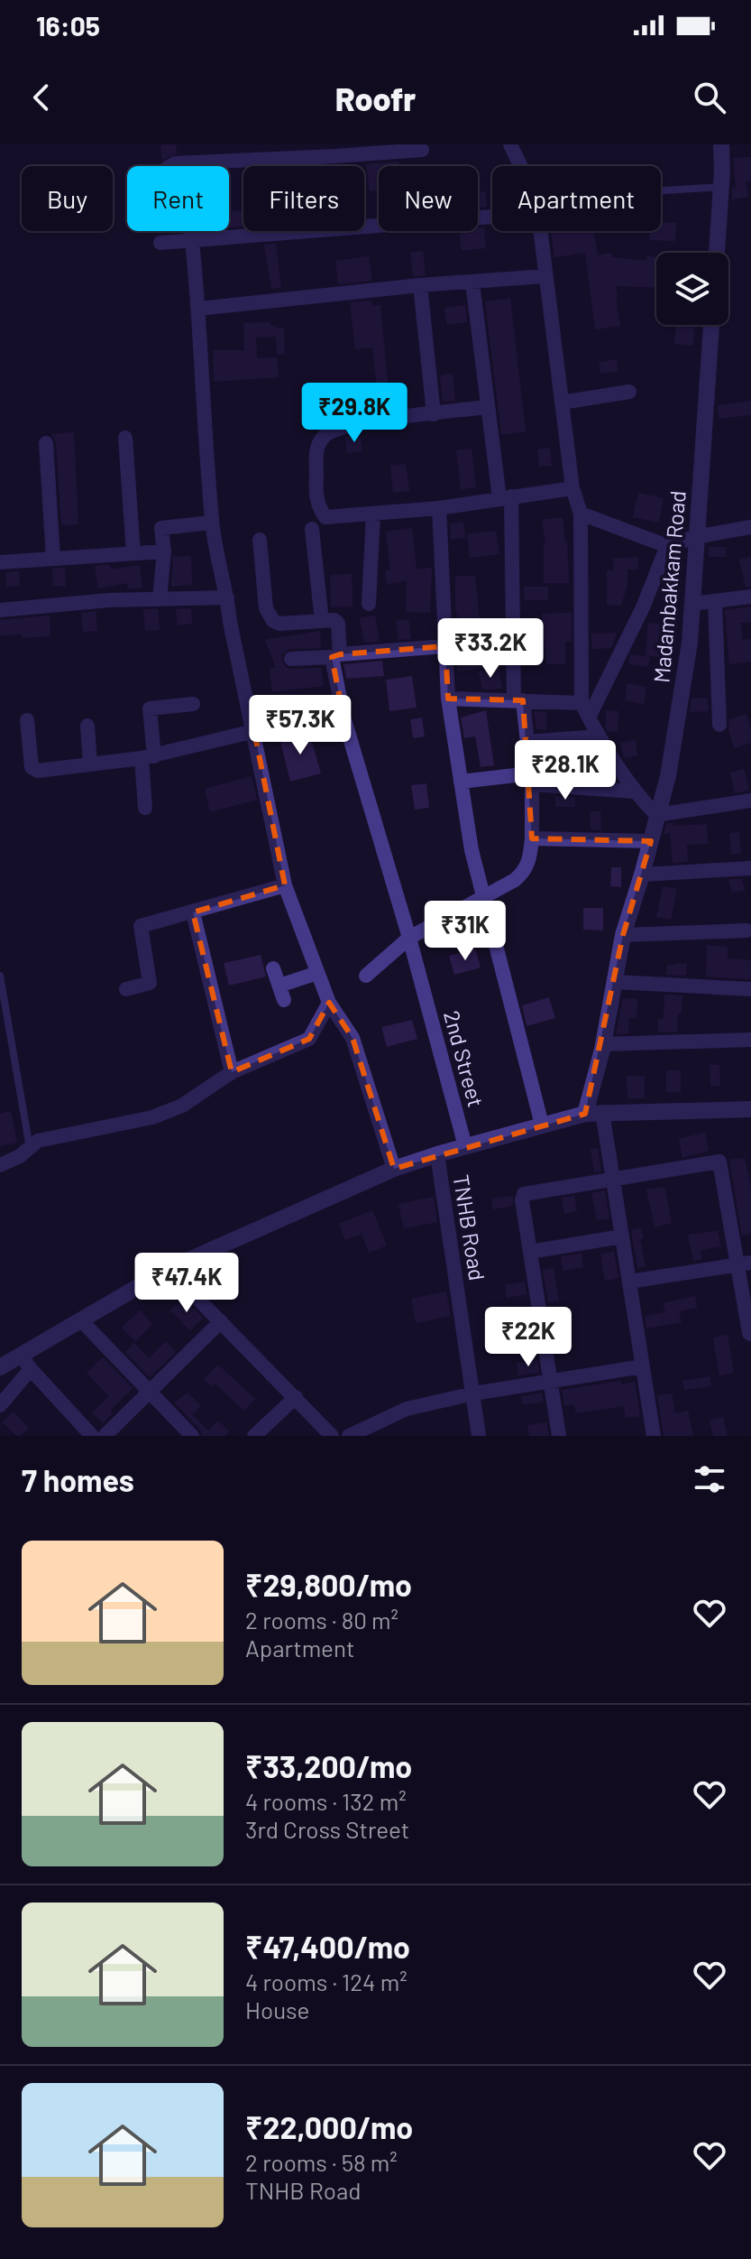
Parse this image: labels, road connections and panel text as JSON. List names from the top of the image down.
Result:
{
  "streets": {
    "street": ["Madambakkam Road", "2nd Street", "TNHB Road"]
  },
  "page": {
    "status": "16:05",
    "header": "Roofr",
    "chip": [
      "Buy",
      "Rent",
      "Filters",
      "New",
      "Apartment"
    ],
    "price": [
      "₹29.8K",
      "₹33.2K",
      "₹57.3K",
      "₹28.1K",
      "₹31K",
      "₹47.4K",
      "₹22K"
    ],
    "heading": "7 homes",
    "list": [
      {
        "name": "₹29,800/mo",
        "note": "2 rooms · 80 m² · Apartment"
      },
      {
        "name": "₹33,200/mo",
        "note": "4 rooms · 132 m² · 3rd Cross Street"
      },
      {
        "name": "₹47,400/mo",
        "note": "4 rooms · 124 m² · House"
      },
      {
        "name": "₹22,000/mo",
        "note": "2 rooms · 58 m² · TNHB Road"
      }
    ]
  }
}
